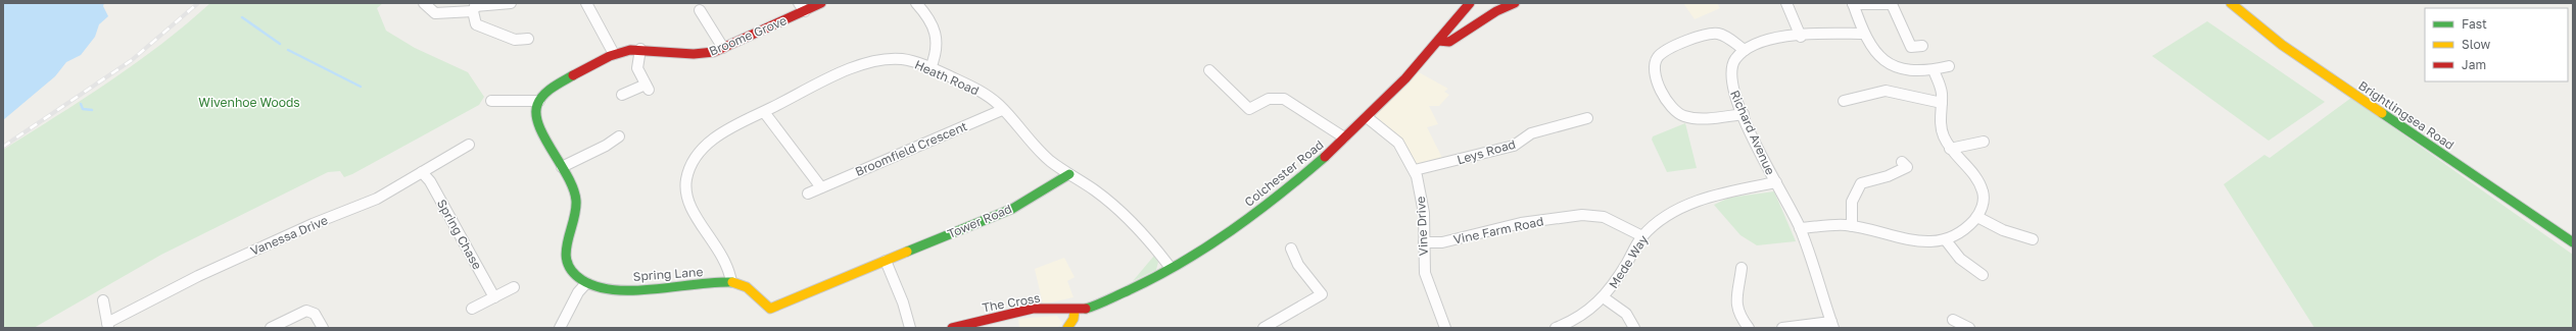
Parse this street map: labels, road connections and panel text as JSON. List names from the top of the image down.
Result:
{
  "streets": {
    "street": [
      "Broome Grove",
      "Heath Road",
      "Brightlingsea Road",
      "Richard Avenue",
      "Broomfield Crescent",
      "Leys Road",
      "Colchester Road",
      "Tower Road",
      "Vine Drive",
      "Vine Farm Road",
      "Spring Chase",
      "Vanessa Drive",
      "Mede Way",
      "Spring Lane",
      "The Cross"
    ]
  },
  "crossings": [
    ["Heath Road", "Broomfield Crescent"],
    ["Heath Road", "Colchester Road"],
    ["Heath Road", "Tower Road"],
    ["Heath Road", "Spring Lane"],
    ["Richard Avenue", "Mede Way"],
    ["Leys Road", "Vine Drive"],
    ["Colchester Road", "Vine Drive"],
    ["Colchester Road", "The Cross"],
    ["Tower Road", "Spring Lane"],
    ["Vine Drive", "Vine Farm Road"],
    ["Vine Farm Road", "Mede Way"],
    ["Spring Chase", "Vanessa Drive"]
  ],
  "parks": ["Wivenhoe Woods"],
  "legend": ["Fast", "Slow", "Jam"]
}
